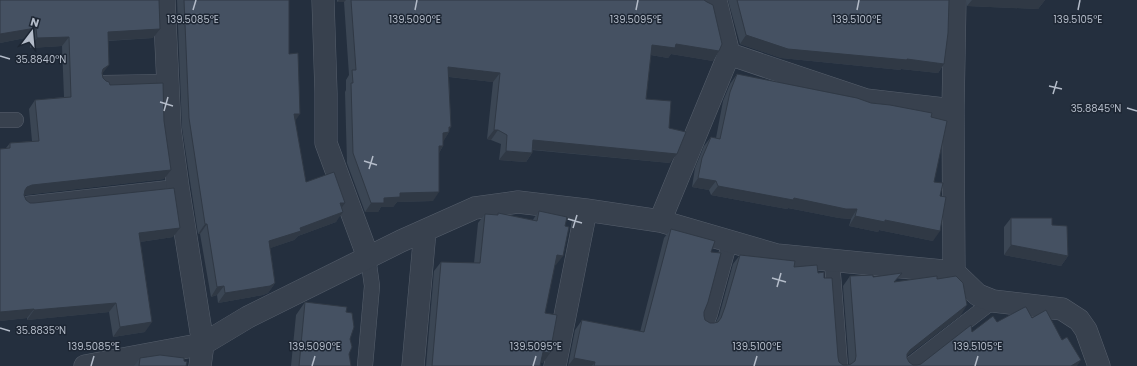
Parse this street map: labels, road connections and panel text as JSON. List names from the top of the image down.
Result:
{
  "north": "top",
  "coordinates": [
    "139.5085°E",
    "139.5090°E",
    "139.5095°E",
    "139.5100°E",
    "139.5105°E",
    "35.8840°N",
    "35.8845°N",
    "35.8835°N"
  ]
}
